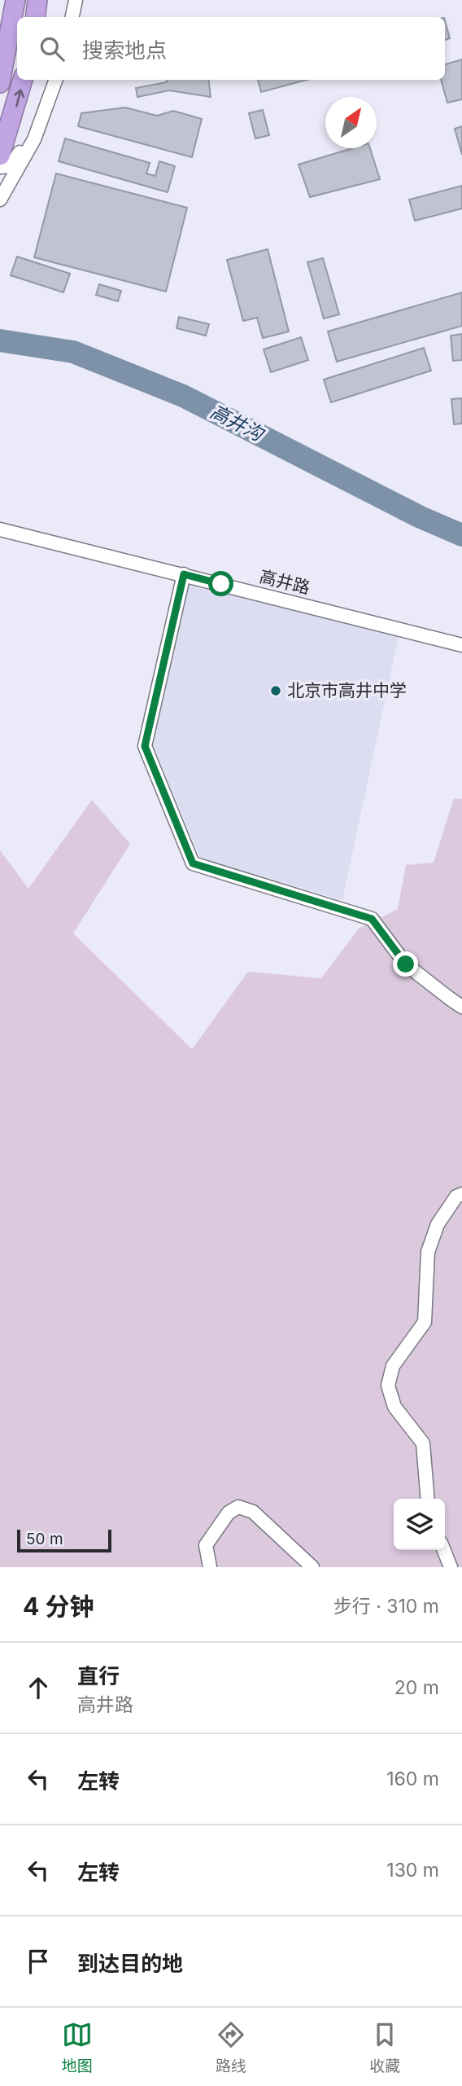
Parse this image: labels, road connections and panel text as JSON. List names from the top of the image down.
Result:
{
  "streets": {
    "street": ["高井路"]
  },
  "water": ["高井沟"],
  "places": ["北京市高井中学"],
  "scale_bar": "50 m",
  "north": "top right",
  "page": {
    "search": "搜索地点",
    "scale": "50 m",
    "heading": ["4 分钟", "步行 · 310 m"],
    "list": [
      ["直行", "高井路", "20 m"],
      ["左转", "160 m"],
      ["左转", "130 m"],
      "到达目的地"
    ],
    "nav": ["地图", "路线", "收藏"]
  }
}
